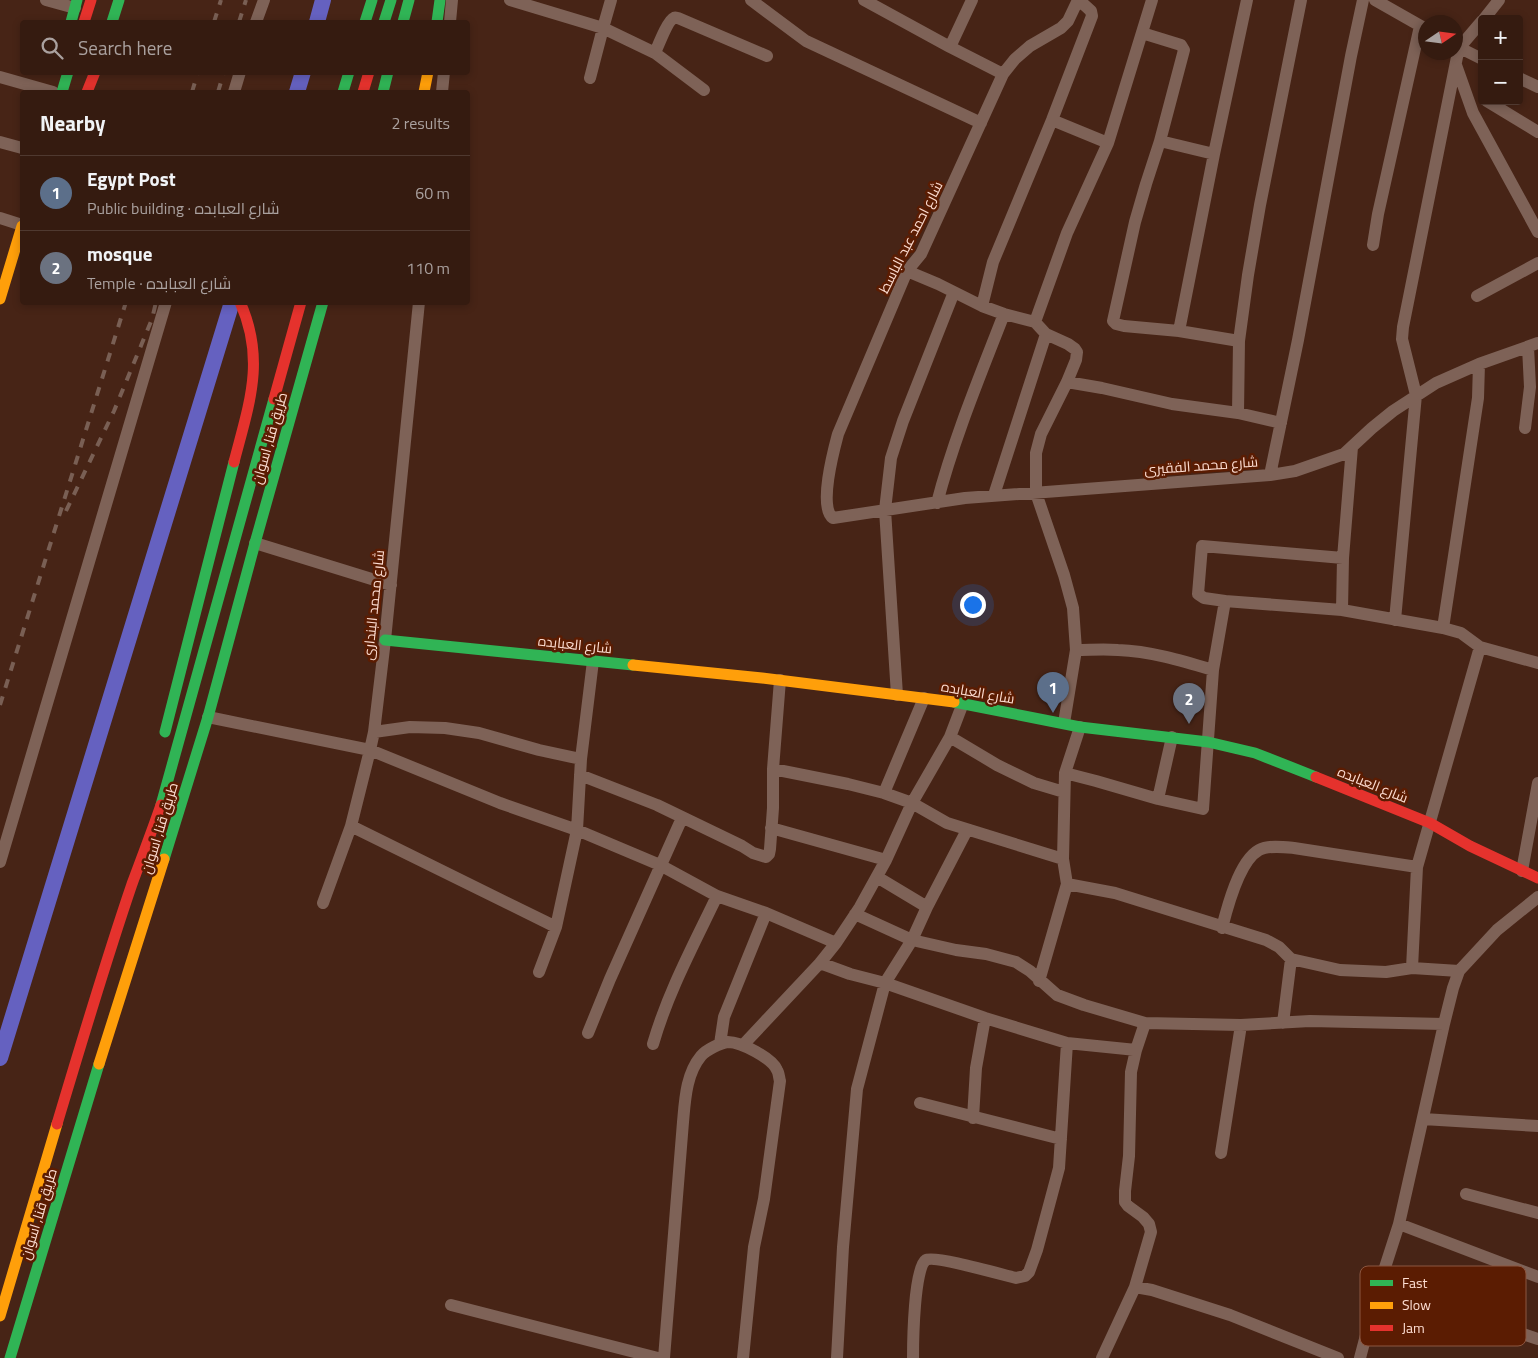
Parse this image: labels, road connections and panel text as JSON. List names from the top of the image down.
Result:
{
  "streets": {
    "main road": ["طريق قنا, اسوان", "شارع العبابده"],
    "street": ["شارع احمد عبد الباسط", "شارع محمد الفقيرى", "شارع محمد البندارى"]
  },
  "crossings": [
    ["شارع احمد عبد الباسط", "شارع محمد الفقيرى"],
    ["شارع محمد البندارى", "شارع العبابده"]
  ],
  "legend": ["Fast", "Slow", "Jam"],
  "north": "right",
  "page": {
    "map_buttons": ["+", "−"],
    "search": "Search here",
    "heading": ["Nearby", "2 results"],
    "list": [
      {
        "mark": "1",
        "name": "Egypt Post",
        "note": "Public building · شارع العبابده",
        "value": "60 m"
      },
      {
        "mark": "2",
        "name": "mosque",
        "note": "Temple · شارع العبابده",
        "value": "110 m"
      }
    ],
    "pins": ["1", "2"]
  }
}
